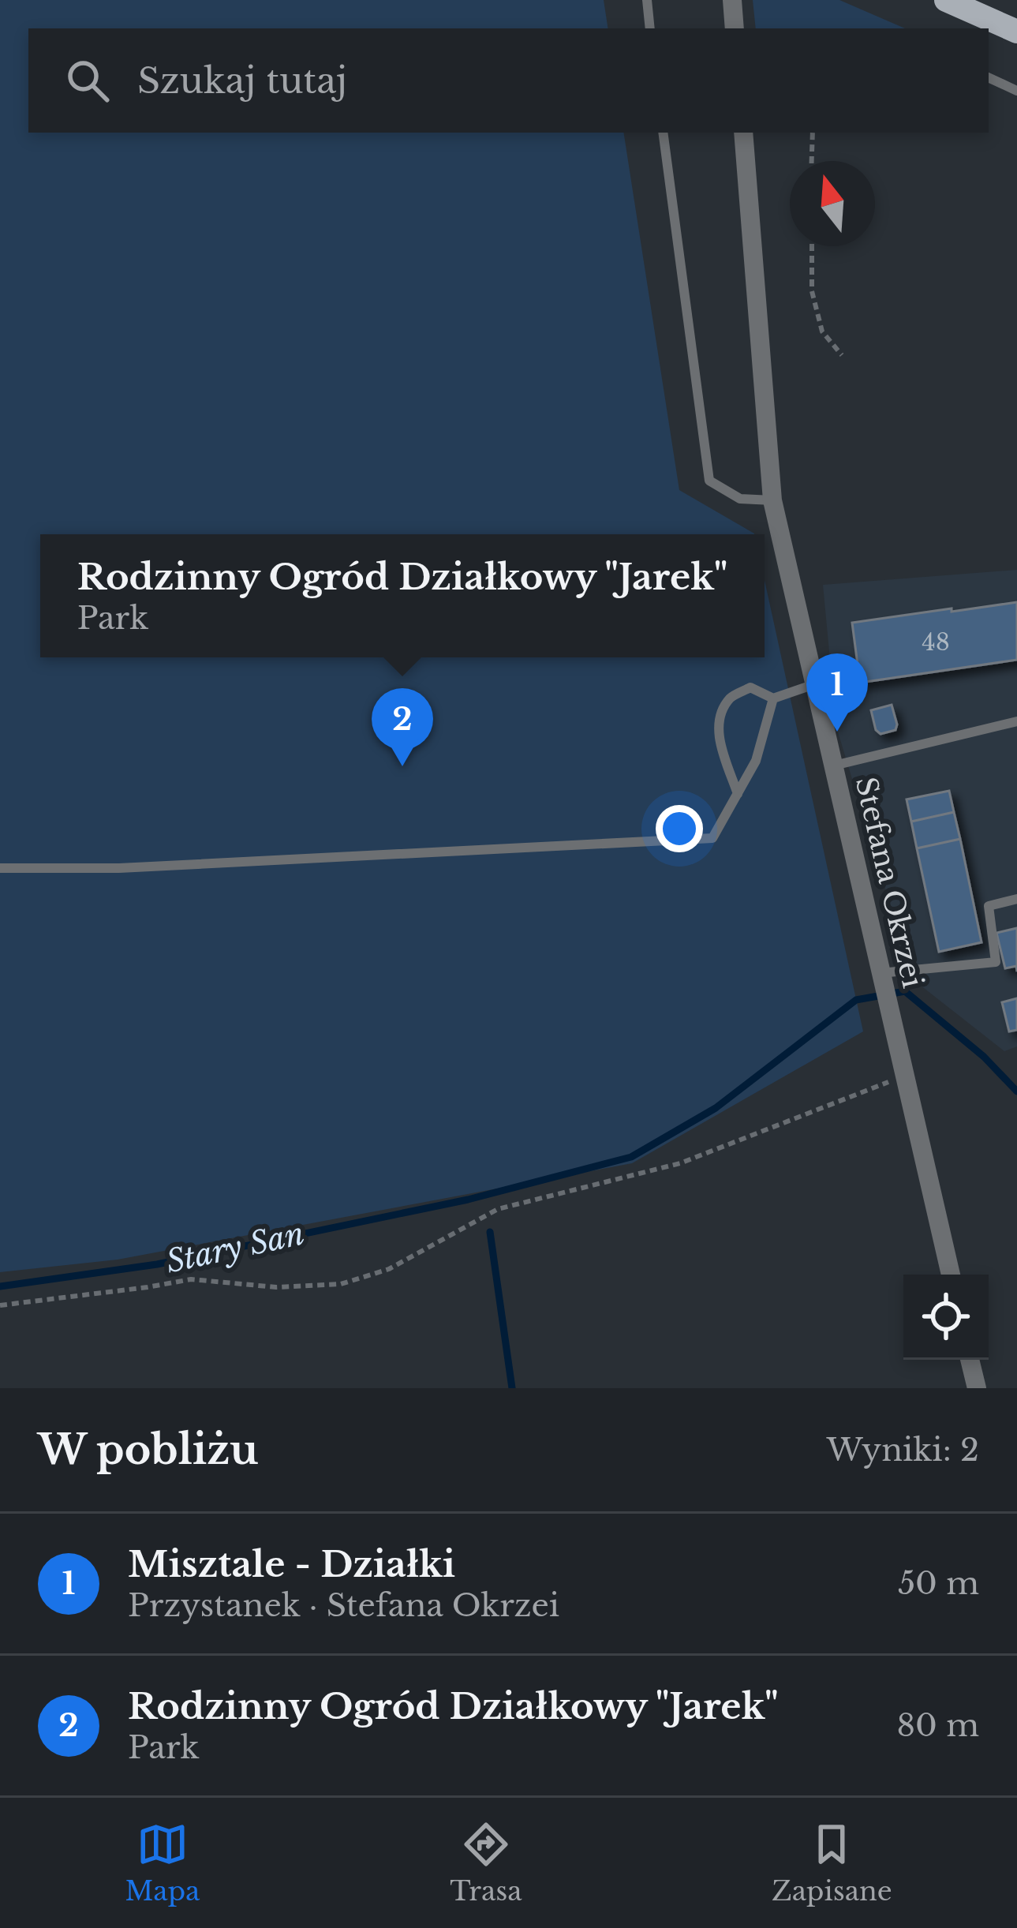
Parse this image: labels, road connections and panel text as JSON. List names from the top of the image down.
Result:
{
  "streets": {
    "street": ["Stefana Okrzei"]
  },
  "water": ["Stary San"],
  "house_numbers": ["48"],
  "north": "top",
  "page": {
    "search": "Szukaj tutaj",
    "popup": ["Rodzinny Ogród Działkowy \"Jarek\"", "Park"],
    "pins": ["1", "2"],
    "heading": ["W pobliżu", "Wyniki: 2"],
    "list": [
      {
        "mark": "1",
        "name": "Misztale - Działki",
        "note": "Przystanek · Stefana Okrzei",
        "value": "50 m"
      },
      {
        "mark": "2",
        "name": "Rodzinny Ogród Działkowy \"Jarek\"",
        "note": "Park",
        "value": "80 m"
      }
    ],
    "nav": ["Mapa", "Trasa", "Zapisane"]
  }
}
